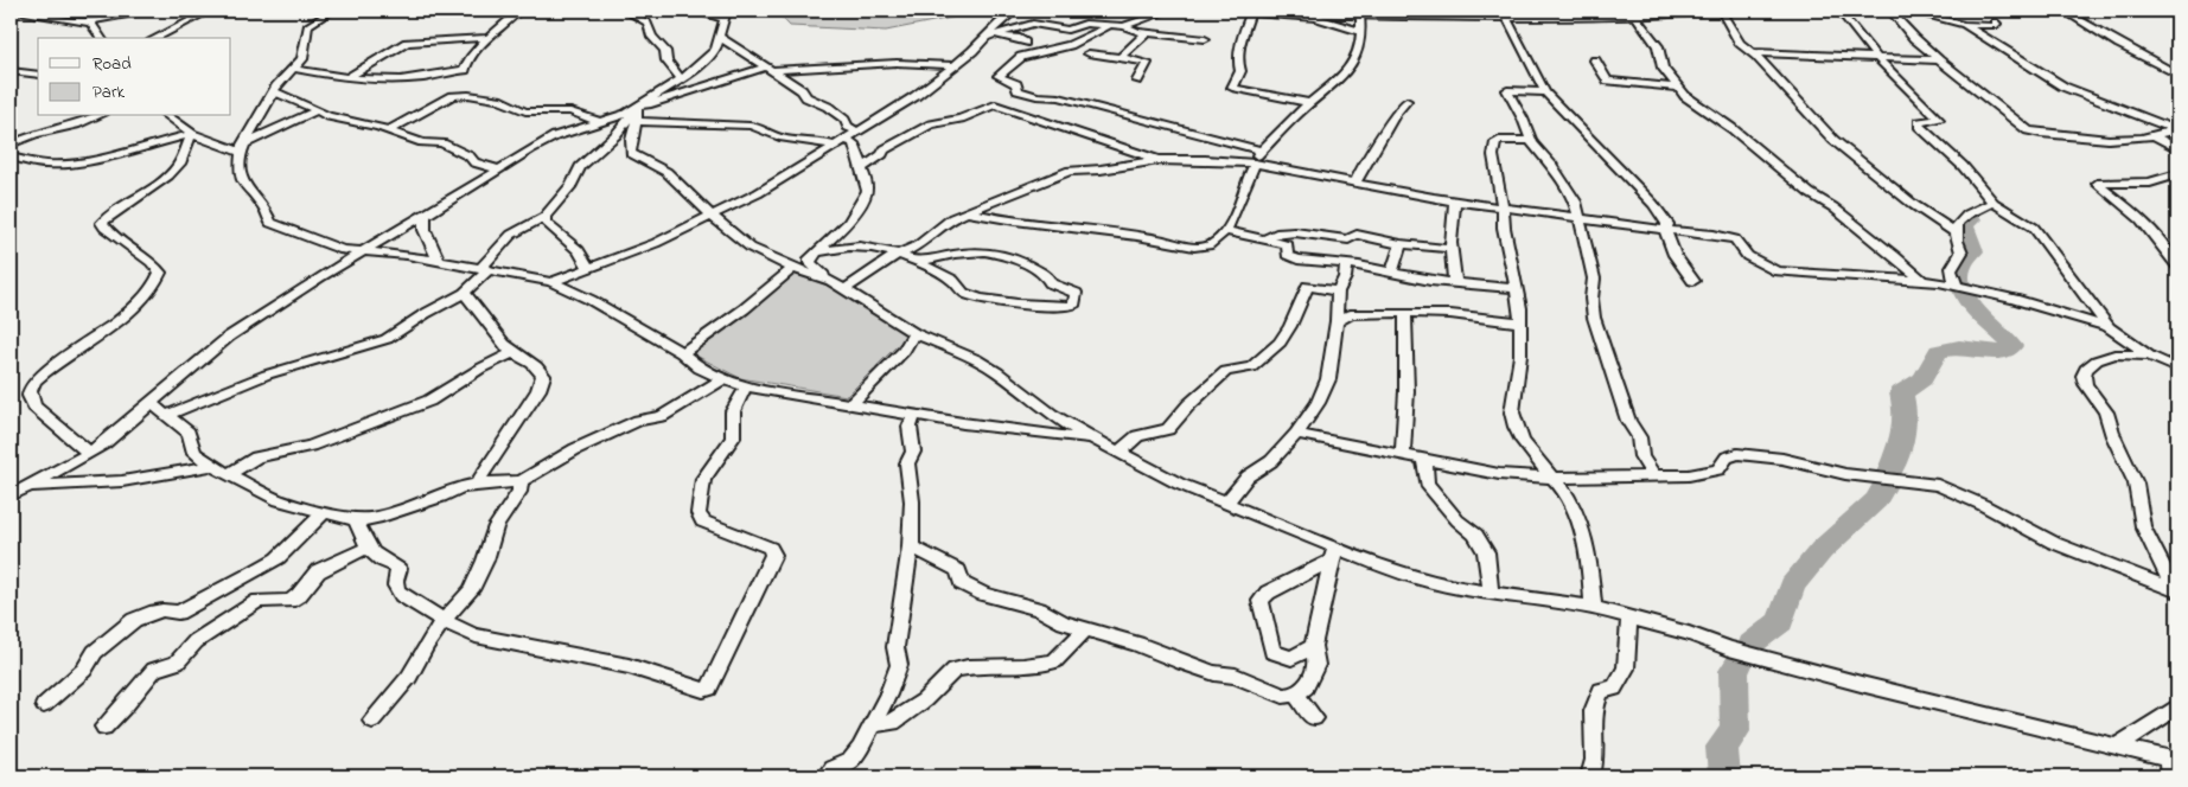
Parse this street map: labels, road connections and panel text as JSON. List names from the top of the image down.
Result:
{
  "legend": ["Road", "Park"]
}
